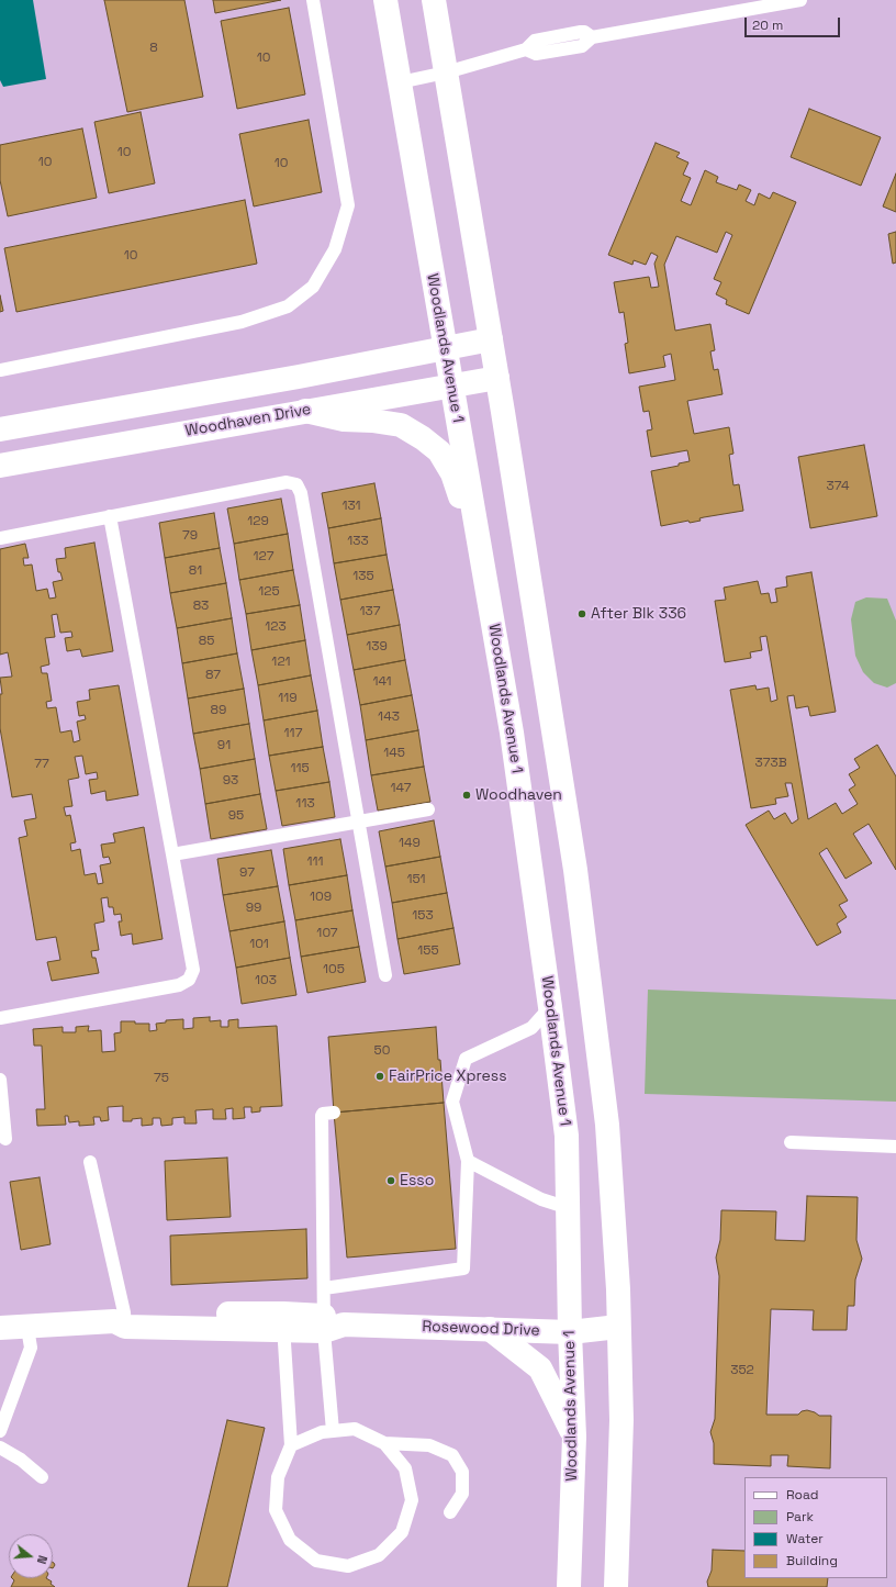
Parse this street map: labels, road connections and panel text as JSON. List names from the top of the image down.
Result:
{
  "streets": {
    "main road": ["Woodlands Avenue 1", "Woodhaven Drive", "Rosewood Drive"]
  },
  "crossings": [
    ["Woodlands Avenue 1", "Woodhaven Drive"],
    ["Woodlands Avenue 1", "Rosewood Drive"]
  ],
  "places": [
    "After Blk 336",
    "Woodhaven",
    "FairPrice Xpress",
    "Esso"
  ],
  "house_numbers": [
    "8",
    "10",
    "10",
    "10",
    "10",
    "10",
    "374",
    "131",
    "129",
    "79",
    "133",
    "127",
    "81",
    "135",
    "125",
    "83",
    "137",
    "123",
    "85",
    "139",
    "121",
    "87",
    "141",
    "119",
    "89",
    "143",
    "117",
    "91",
    "145",
    "373B",
    "77",
    "115",
    "93",
    "147",
    "113",
    "95",
    "149",
    "111",
    "97",
    "151",
    "109",
    "99",
    "153",
    "107",
    "101",
    "155",
    "105",
    "103",
    "50",
    "75",
    "352"
  ],
  "legend": [
    "Road",
    "Park",
    "Water",
    "Building"
  ],
  "scale_bar": "20 m",
  "north": "right"
}
